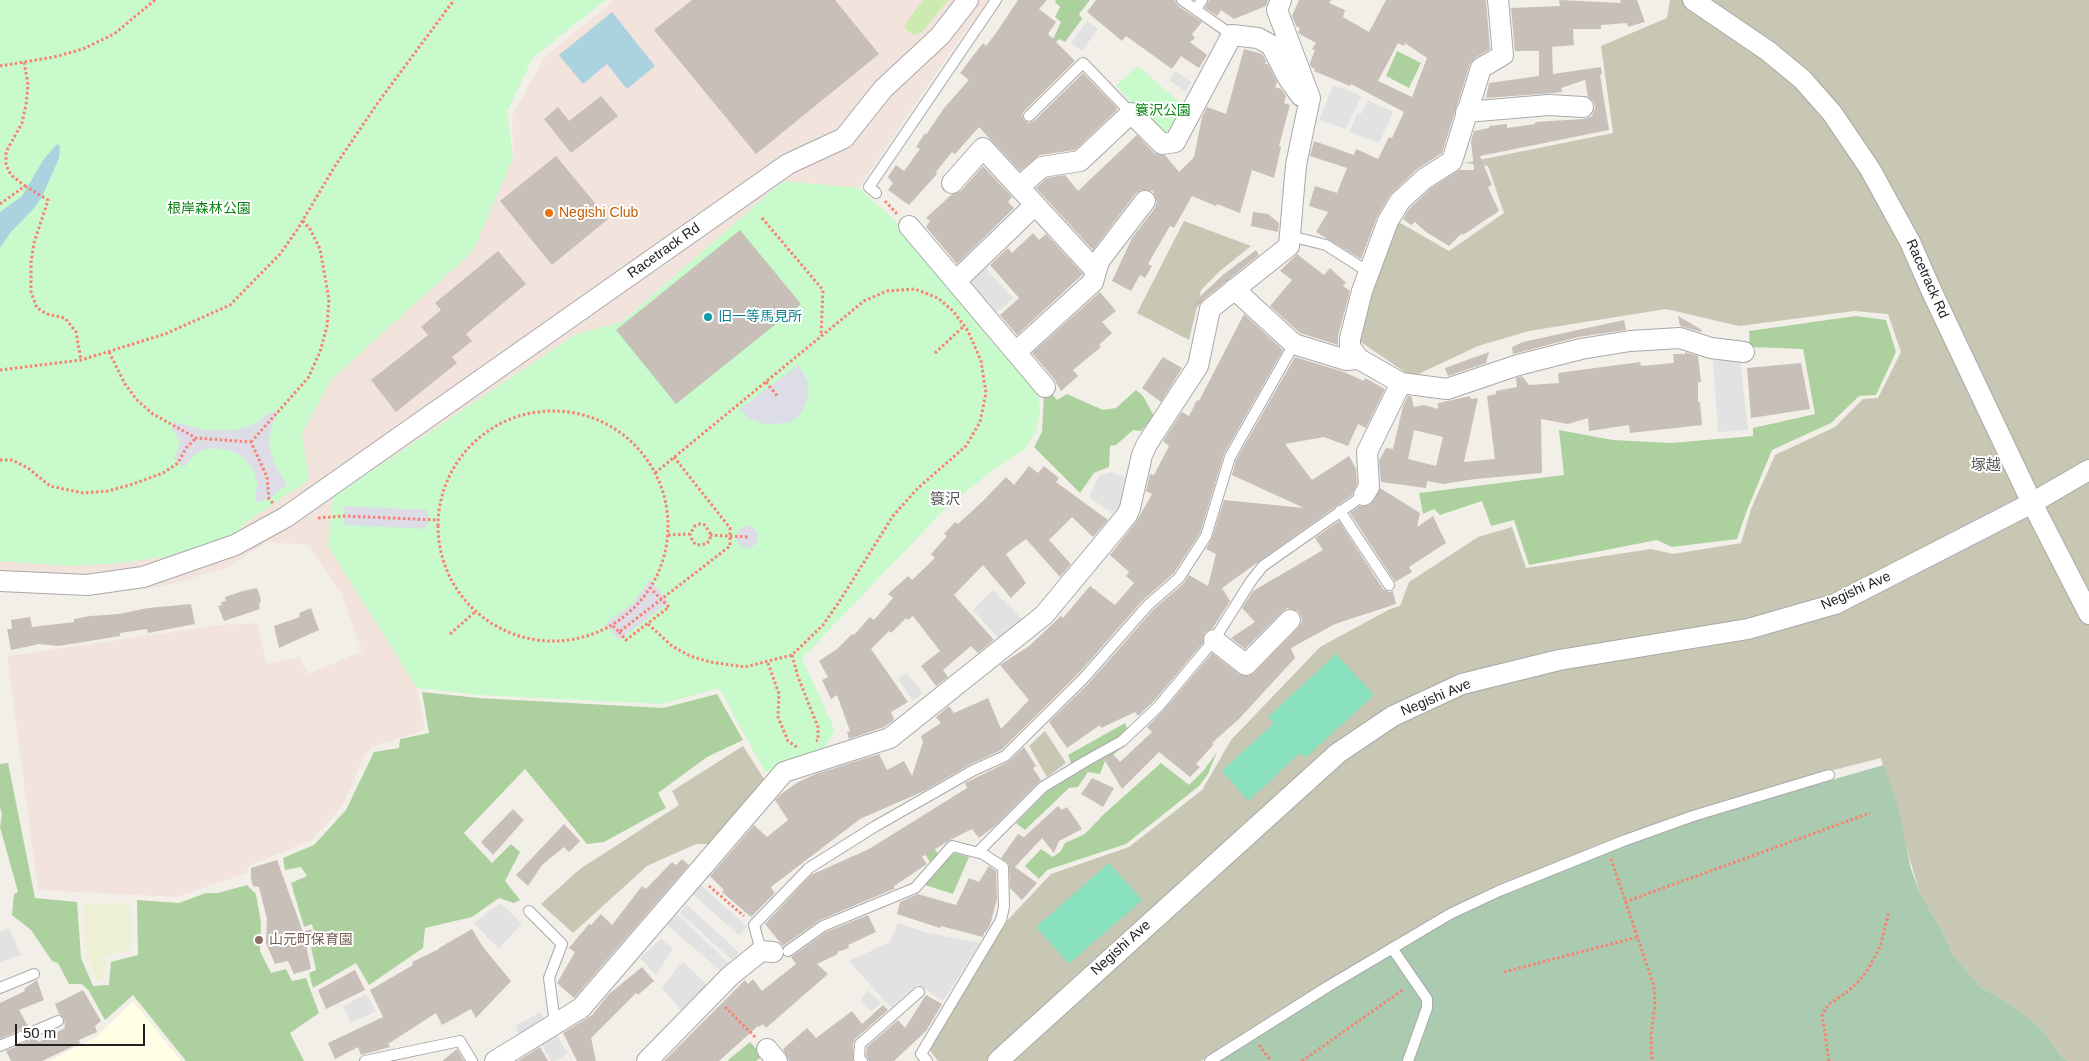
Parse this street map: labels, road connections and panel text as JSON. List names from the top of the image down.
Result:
{
  "streets": {
    "street": ["Racetrack Rd", "Negishi Ave"]
  },
  "crossings": [
    ["Racetrack Rd", "Negishi Ave"]
  ],
  "districts": ["塚越", "簑沢"],
  "parks": ["簑沢公園", "根岸森林公園"],
  "places": ["Negishi Club", "旧一等馬見所", "山元町保育園"],
  "scale_bar": "50 m"
}
